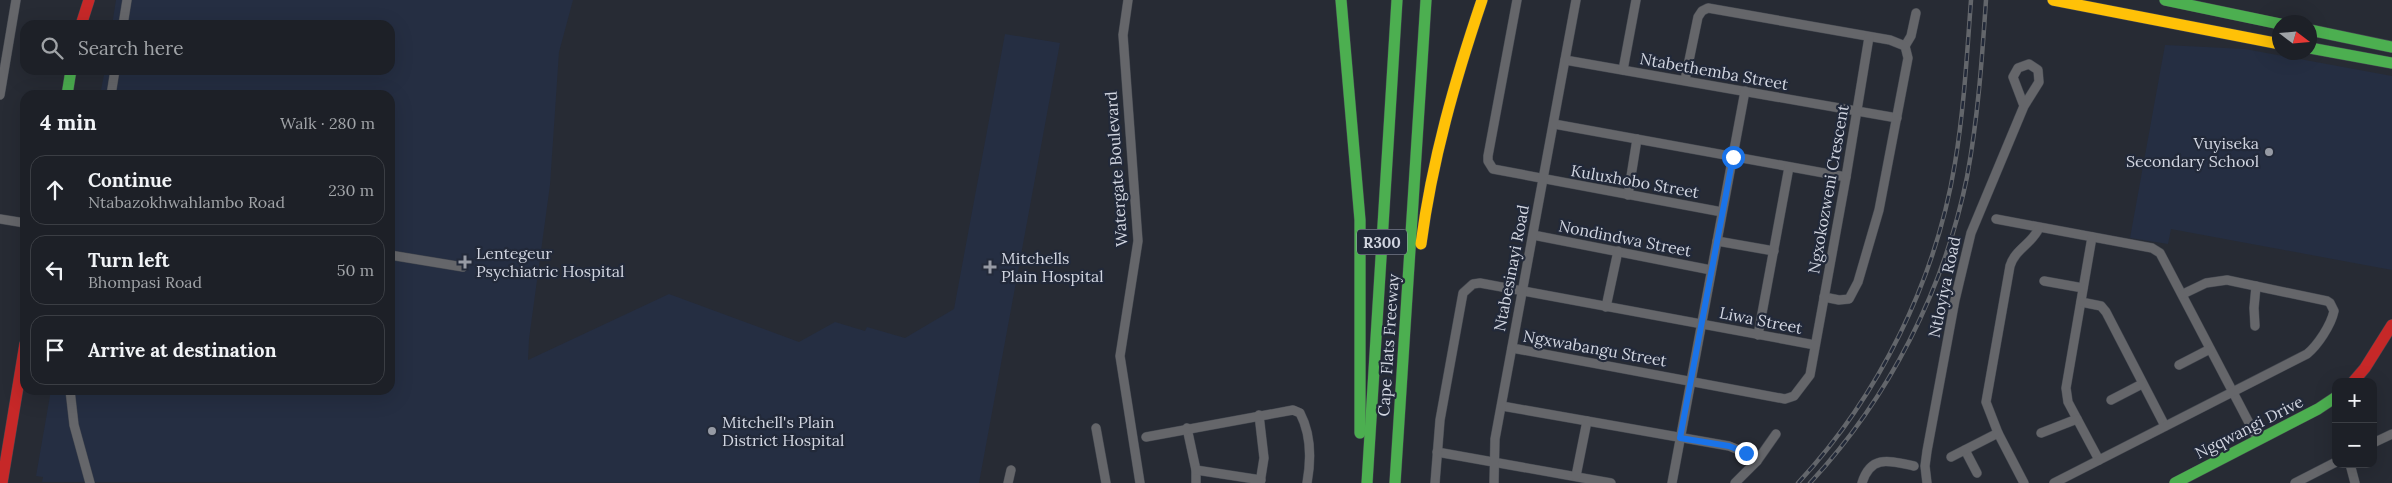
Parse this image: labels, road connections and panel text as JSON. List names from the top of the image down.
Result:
{
  "streets": {
    "main road": ["R300", "Cape Flats Freeway", "Ngqwangi Drive"],
    "street": [
      "Ntabethemba Street",
      "Watergate Boulevard",
      "Kuluxhobo Street",
      "Ngxokozweni Crescent",
      "Nondindwa Street",
      "Ntabesinayi Road",
      "Ntloyiya Road",
      "Liwa Street",
      "Ngxwabangu Street"
    ]
  },
  "crossings": [
    ["Ntabethemba Street", "Ngxokozweni Crescent"],
    ["Ntabethemba Street", "Ntabesinayi Road"],
    ["Kuluxhobo Street", "Ntabesinayi Road"],
    ["Ngxokozweni Crescent", "Liwa Street"],
    ["Ngxokozweni Crescent", "Ngxwabangu Street"],
    ["Nondindwa Street", "Ntabesinayi Road"],
    ["Ntabesinayi Road", "Liwa Street"],
    ["Ntabesinayi Road", "Ngxwabangu Street"],
    ["Liwa Street", "Ngxwabangu Street"]
  ],
  "places": {
    "other": ["Vuyiseka Secondary School", "Mitchell's Plain District Hospital"],
    "health": ["Lentegeur Psychiatric Hospital", "Mitchells Plain Hospital"]
  },
  "north": "right",
  "page": {
    "search": "Search here",
    "heading": ["4 min", "Walk · 280 m"],
    "list": [
      ["Continue", "Ntabazokhwahlambo Road", "230 m"],
      ["Turn left", "Bhompasi Road", "50 m"],
      "Arrive at destination"
    ],
    "map_buttons": ["+", "−"]
  }
}
